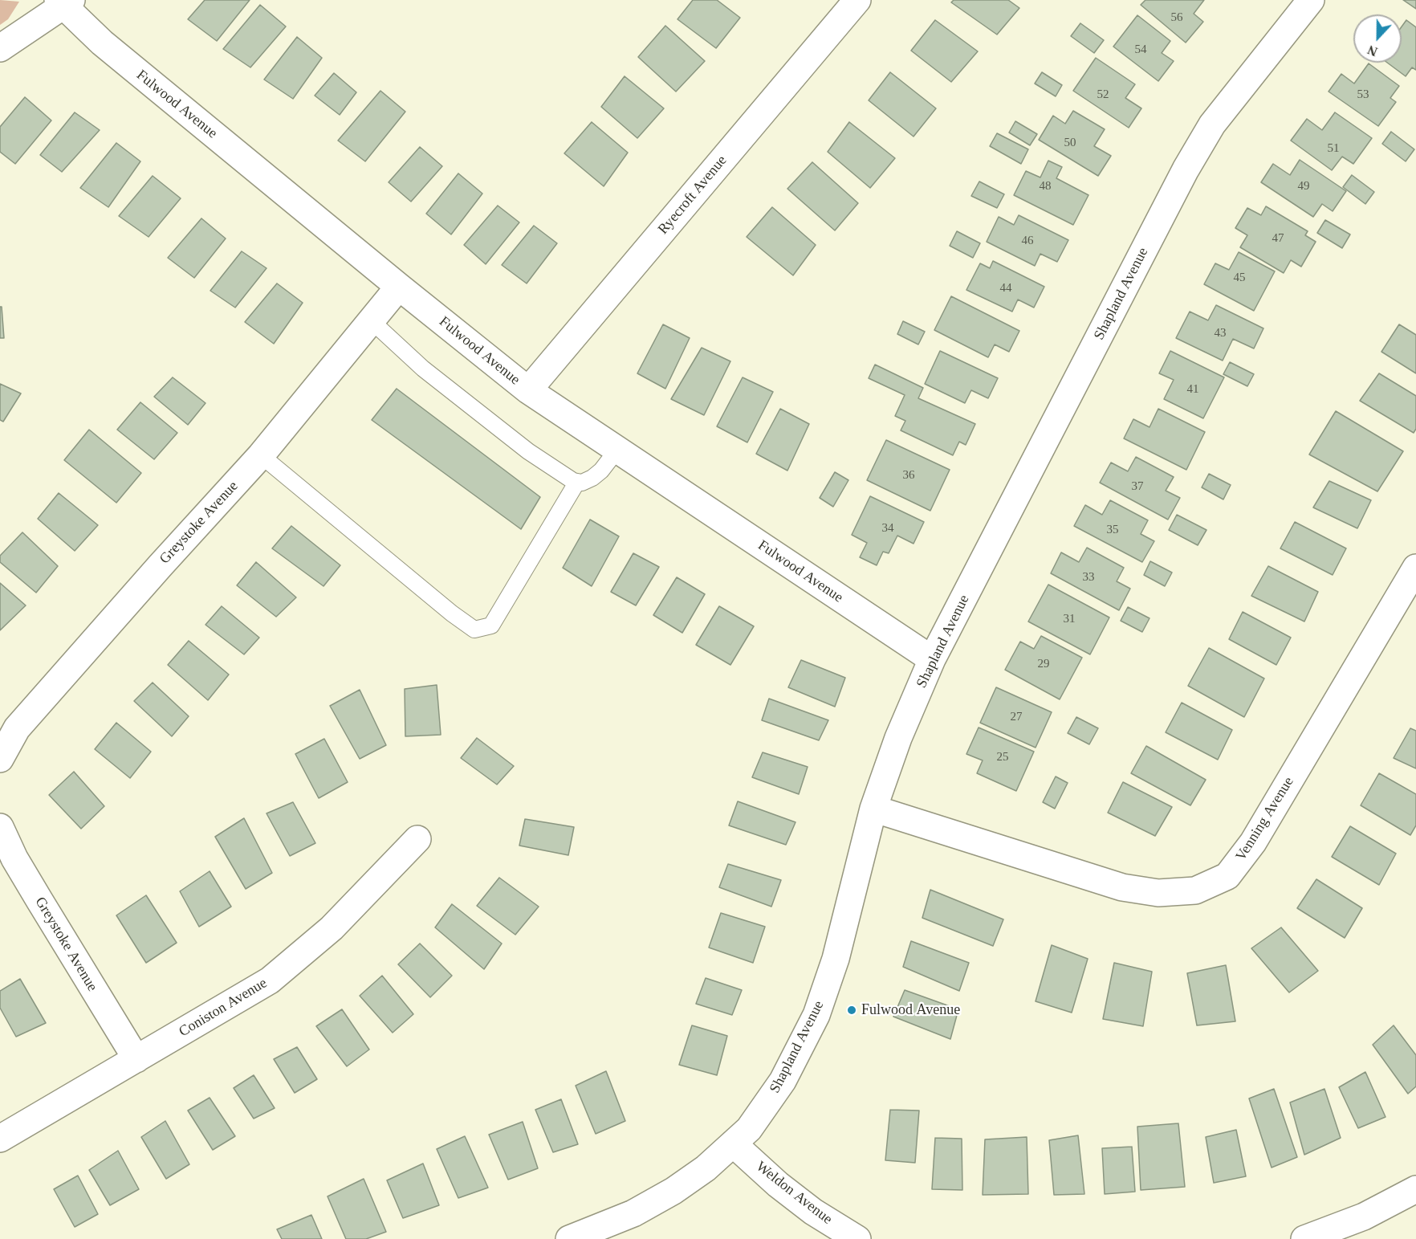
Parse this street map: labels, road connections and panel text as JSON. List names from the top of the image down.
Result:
{
  "streets": {
    "street": [
      "Fulwood Avenue",
      "Ryecroft Avenue",
      "Shapland Avenue",
      "Greystoke Avenue",
      "Venning Avenue",
      "Coniston Avenue",
      "Weldon Avenue"
    ]
  },
  "crossings": [
    ["Fulwood Avenue", "Ryecroft Avenue"],
    ["Fulwood Avenue", "Shapland Avenue"],
    ["Fulwood Avenue", "Greystoke Avenue"],
    ["Shapland Avenue", "Venning Avenue"],
    ["Shapland Avenue", "Weldon Avenue"],
    ["Greystoke Avenue", "Coniston Avenue"]
  ],
  "places": ["Fulwood Avenue"],
  "house_numbers": [
    "56",
    "54",
    "52",
    "53",
    "50",
    "51",
    "48",
    "49",
    "47",
    "46",
    "45",
    "44",
    "43",
    "41",
    "36",
    "37",
    "34",
    "35",
    "33",
    "31",
    "29",
    "27",
    "25"
  ],
  "north": "bottom"
}
